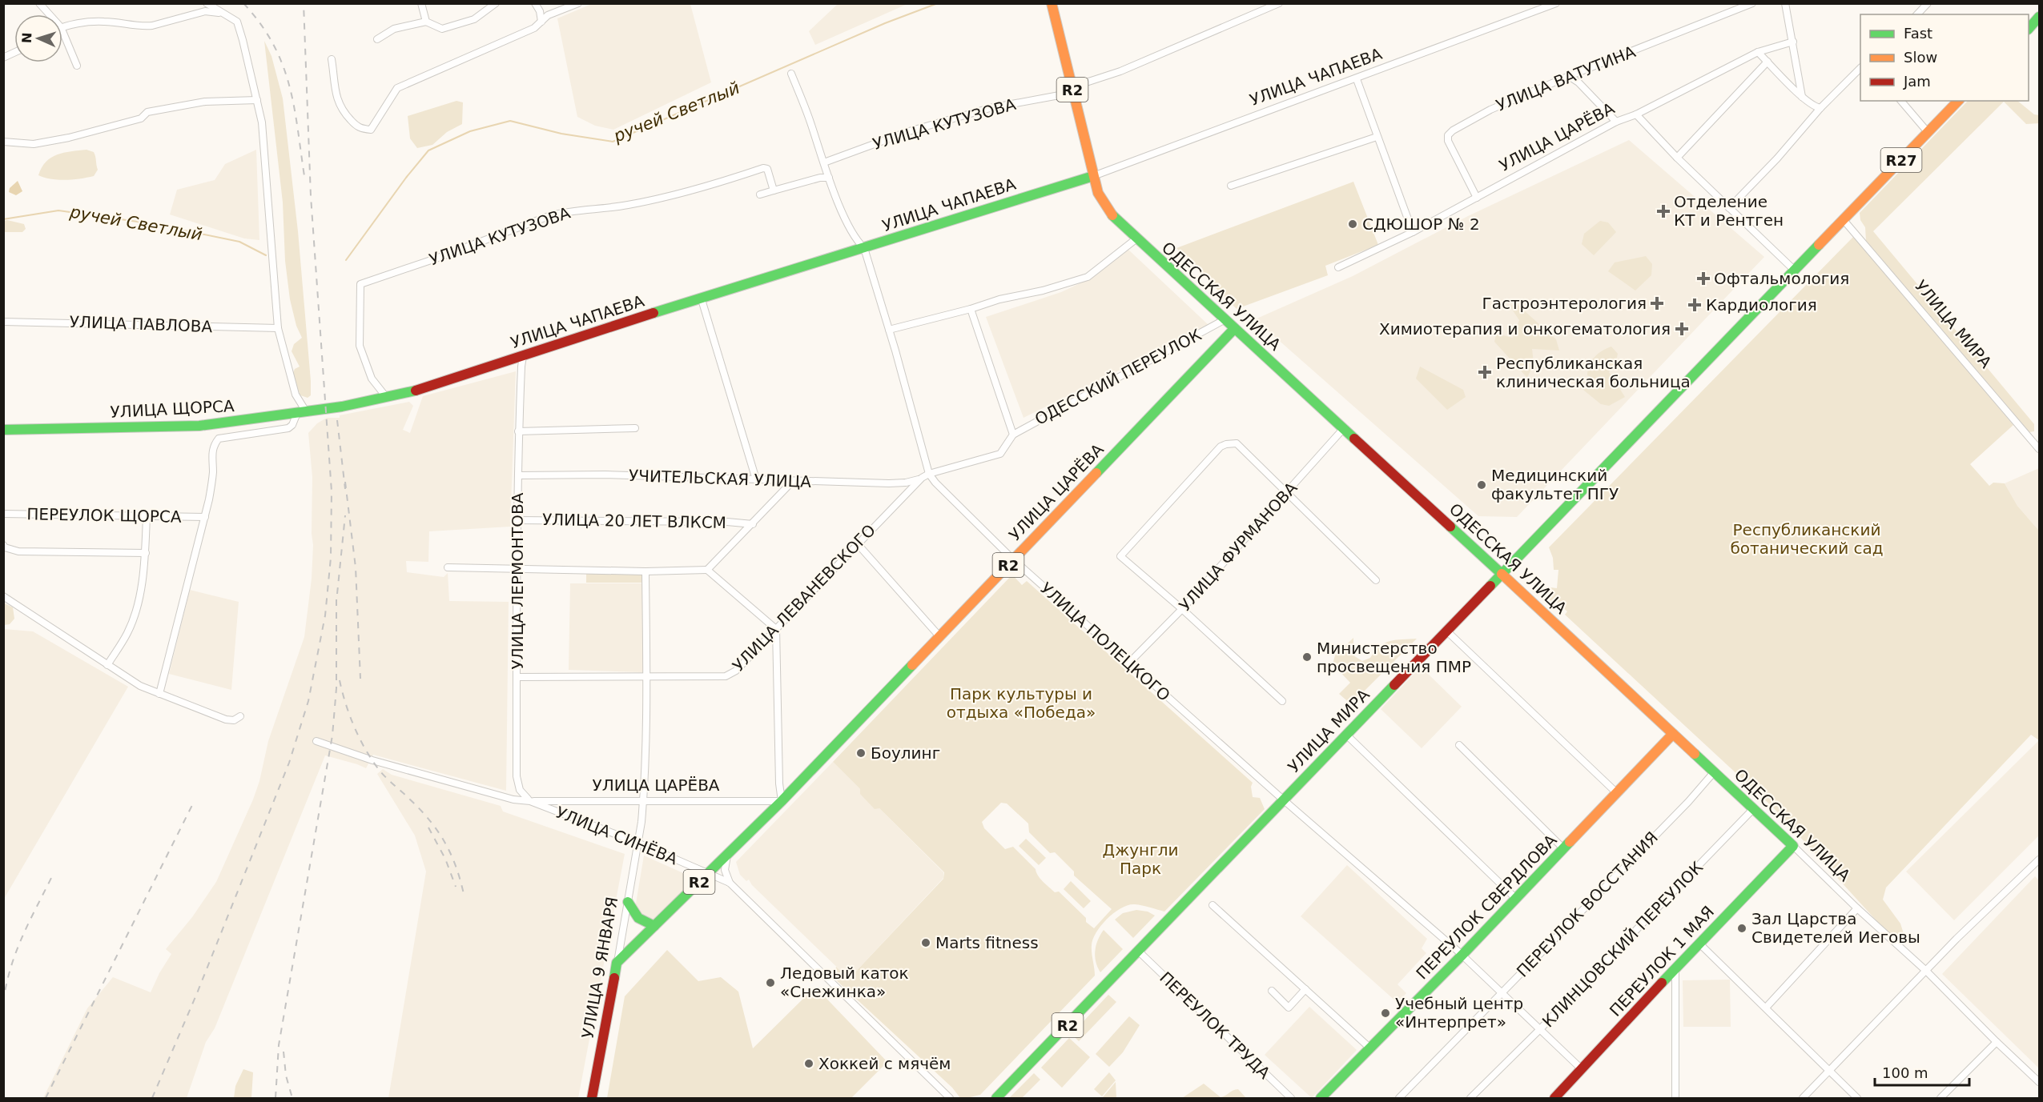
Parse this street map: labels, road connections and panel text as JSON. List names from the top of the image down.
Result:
{
  "streets": {
    "main road": [
      "УЛИЦА ЧАПАЕВА",
      "R2",
      "УЛИЦА ЦАРЁВА",
      "R27",
      "ОДЕССКАЯ УЛИЦА",
      "УЛИЦА МИРА",
      "УЛИЦА ЩОРСА",
      "ПЕРЕУЛОК СВЕРДЛОВА",
      "ПЕРЕУЛОК 1 МАЯ",
      "УЛИЦА 9 ЯНВАРЯ"
    ],
    "street": [
      "УЛИЦА ВАТУТИНА",
      "УЛИЦА КУТУЗОВА",
      "УЛИЦА ПАВЛОВА",
      "ОДЕССКИЙ ПЕРЕУЛОК",
      "УЧИТЕЛЬСКАЯ УЛИЦА",
      "ПЕРЕУЛОК ЩОРСА",
      "УЛИЦА 20 ЛЕТ ВЛКСМ",
      "УЛИЦА ФУРМАНОВА",
      "УЛИЦА ЛЕРМОНТОВА",
      "УЛИЦА ЛЕВАНЕВСКОГО",
      "УЛИЦА ПОЛЕЦКОГО",
      "УЛИЦА СИНЁВА",
      "ПЕРЕУЛОК ВОССТАНИЯ",
      "КЛИНЦОВСКИЙ ПЕРЕУЛОК",
      "ПЕРЕУЛОК ТРУДА"
    ]
  },
  "crossings": [
    ["УЛИЦА ЧАПАЕВА", "УЛИЦА КУТУЗОВА"],
    ["УЛИЦА ЧАПАЕВА", "ОДЕССКАЯ УЛИЦА"],
    ["УЛИЦА ЧАПАЕВА", "УЛИЦА ЩОРСА"],
    ["УЛИЦА ЧАПАЕВА", "УЛИЦА ЛЕРМОНТОВА"],
    ["УЛИЦА ЧАПАЕВА", "УЛИЦА ПОЛЕЦКОГО"],
    ["УЛИЦА ВАТУТИНА", "УЛИЦА ЦАРЁВА"],
    ["УЛИЦА КУТУЗОВА", "ОДЕССКАЯ УЛИЦА"],
    ["УЛИЦА КУТУЗОВА", "УЛИЦА ПОЛЕЦКОГО"],
    ["УЛИЦА ЦАРЁВА", "ОДЕССКАЯ УЛИЦА"],
    ["УЛИЦА ЦАРЁВА", "УЛИЦА ЛЕРМОНТОВА"],
    ["УЛИЦА ЦАРЁВА", "УЛИЦА ПОЛЕЦКОГО"],
    ["УЛИЦА ЦАРЁВА", "УЛИЦА СИНЁВА"],
    ["УЛИЦА ЦАРЁВА", "УЛИЦА 9 ЯНВАРЯ"],
    ["ОДЕССКАЯ УЛИЦА", "УЛИЦА МИРА"],
    ["ОДЕССКАЯ УЛИЦА", "ОДЕССКИЙ ПЕРЕУЛОК"],
    ["ОДЕССКАЯ УЛИЦА", "УЛИЦА ФУРМАНОВА"],
    ["ОДЕССКАЯ УЛИЦА", "ПЕРЕУЛОК ВОССТАНИЯ"],
    ["ОДЕССКАЯ УЛИЦА", "ПЕРЕУЛОК СВЕРДЛОВА"],
    ["ОДЕССКАЯ УЛИЦА", "КЛИНЦОВСКИЙ ПЕРЕУЛОК"],
    ["ОДЕССКАЯ УЛИЦА", "ПЕРЕУЛОК 1 МАЯ"],
    ["УЛИЦА МИРА", "УЛИЦА ПОЛЕЦКОГО"],
    ["УЛИЦА МИРА", "ПЕРЕУЛОК ТРУДА"],
    ["УЧИТЕЛЬСКАЯ УЛИЦА", "УЛИЦА ЛЕРМОНТОВА"],
    ["УЧИТЕЛЬСКАЯ УЛИЦА", "УЛИЦА ЛЕВАНЕВСКОГО"],
    ["УЛИЦА 20 ЛЕТ ВЛКСМ", "УЛИЦА ЛЕРМОНТОВА"],
    ["УЛИЦА ФУРМАНОВА", "УЛИЦА ПОЛЕЦКОГО"],
    ["УЛИЦА ЛЕРМОНТОВА", "УЛИЦА ЛЕВАНЕВСКОГО"],
    ["УЛИЦА ЛЕРМОНТОВА", "УЛИЦА СИНЁВА"],
    ["УЛИЦА ЛЕВАНЕВСКОГО", "УЛИЦА ПОЛЕЦКОГО"],
    ["УЛИЦА ЛЕВАНЕВСКОГО", "УЛИЦА 9 ЯНВАРЯ"],
    ["УЛИЦА ПОЛЕЦКОГО", "ПЕРЕУЛОК ВОССТАНИЯ"],
    ["УЛИЦА ПОЛЕЦКОГО", "ПЕРЕУЛОК СВЕРДЛОВА"],
    ["УЛИЦА ПОЛЕЦКОГО", "КЛИНЦОВСКИЙ ПЕРЕУЛОК"],
    ["УЛИЦА ПОЛЕЦКОГО", "ПЕРЕУЛОК 1 МАЯ"],
    ["УЛИЦА СИНЁВА", "УЛИЦА 9 ЯНВАРЯ"]
  ],
  "water": ["ручей Светлый"],
  "parks": ["Республиканский ботанический сад", "Парк культуры и отдыха «Победа»", "Джунгли Парк"],
  "places": {
    "health": [
      "Отделение КТ и Рентген",
      "Офтальмология",
      "Гастроэнтерология",
      "Кардиология",
      "Химиотерапия и онкогематология",
      "Республиканская клиническая больница"
    ],
    "other": [
      "СДЮШОР № 2",
      "Медицинский факультет ПГУ",
      "Министерство просвещения ПМР",
      "Боулинг",
      "Зал Царства Свидетелей Иеговы",
      "Marts fitness",
      "Ледовый каток «Снежинка»",
      "Учебный центр «Интерпрет»",
      "Хоккей с мячём"
    ]
  },
  "legend": ["Fast", "Slow", "Jam"],
  "scale_bar": "100 m",
  "north": "left"
}
